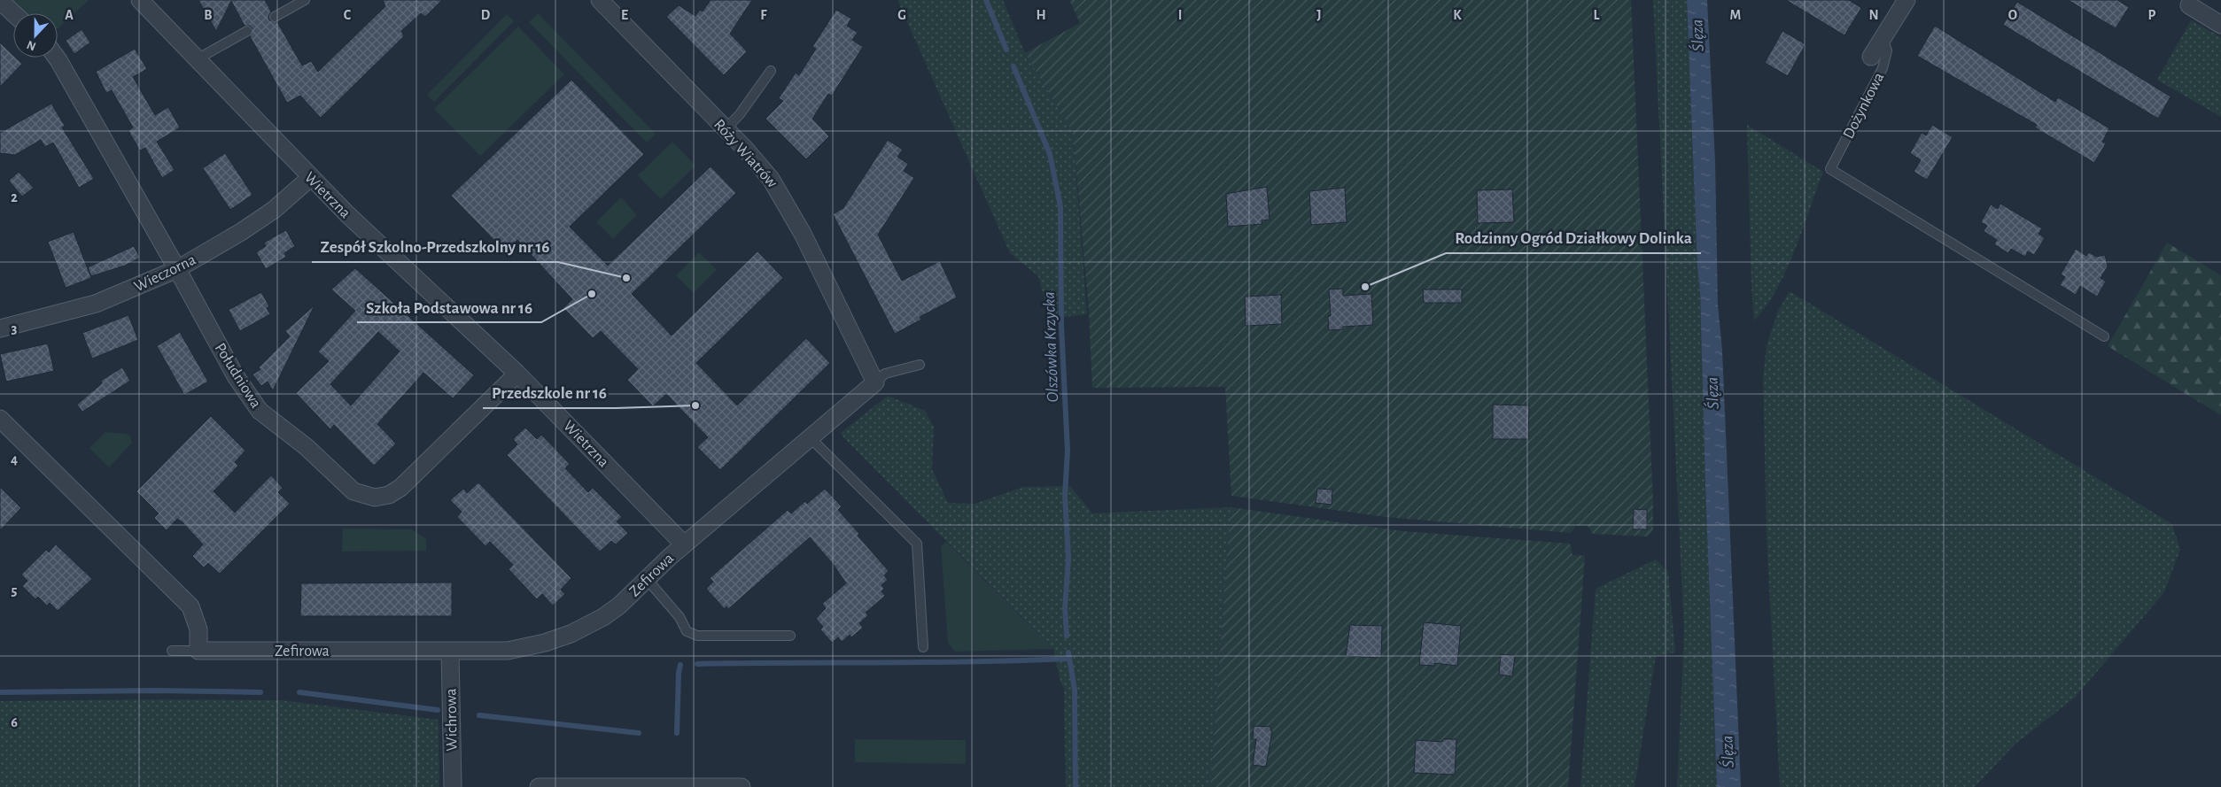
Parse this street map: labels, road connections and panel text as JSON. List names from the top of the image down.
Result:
{
  "streets": {
    "street": [
      "Dożynkowa",
      "Róży Wiatrów",
      "Wietrzna",
      "Wieczorna",
      "Południowa",
      "Zefirowa",
      "Wichrowa"
    ]
  },
  "crossings": [
    ["Wietrzna", "Wieczorna"],
    ["Wietrzna", "Południowa"],
    ["Wietrzna", "Zefirowa"],
    ["Wieczorna", "Południowa"],
    ["Zefirowa", "Wichrowa"]
  ],
  "water": ["Ślęza", "Olszówka Krzycka"],
  "places": [
    "Zespół Szkolno-Przedszkolny nr 16",
    "Rodzinny Ogród Działkowy Dolinka",
    "Szkoła Podstawowa nr 16",
    "Przedszkole nr 16"
  ],
  "north": "bottom",
  "grid": {
    "columns": [
      "A",
      "B",
      "C",
      "D",
      "E",
      "F",
      "G",
      "H",
      "I",
      "J",
      "K",
      "L",
      "M",
      "N",
      "O",
      "P"
    ],
    "rows": [
      "2",
      "3",
      "4",
      "5",
      "6"
    ]
  }
}
